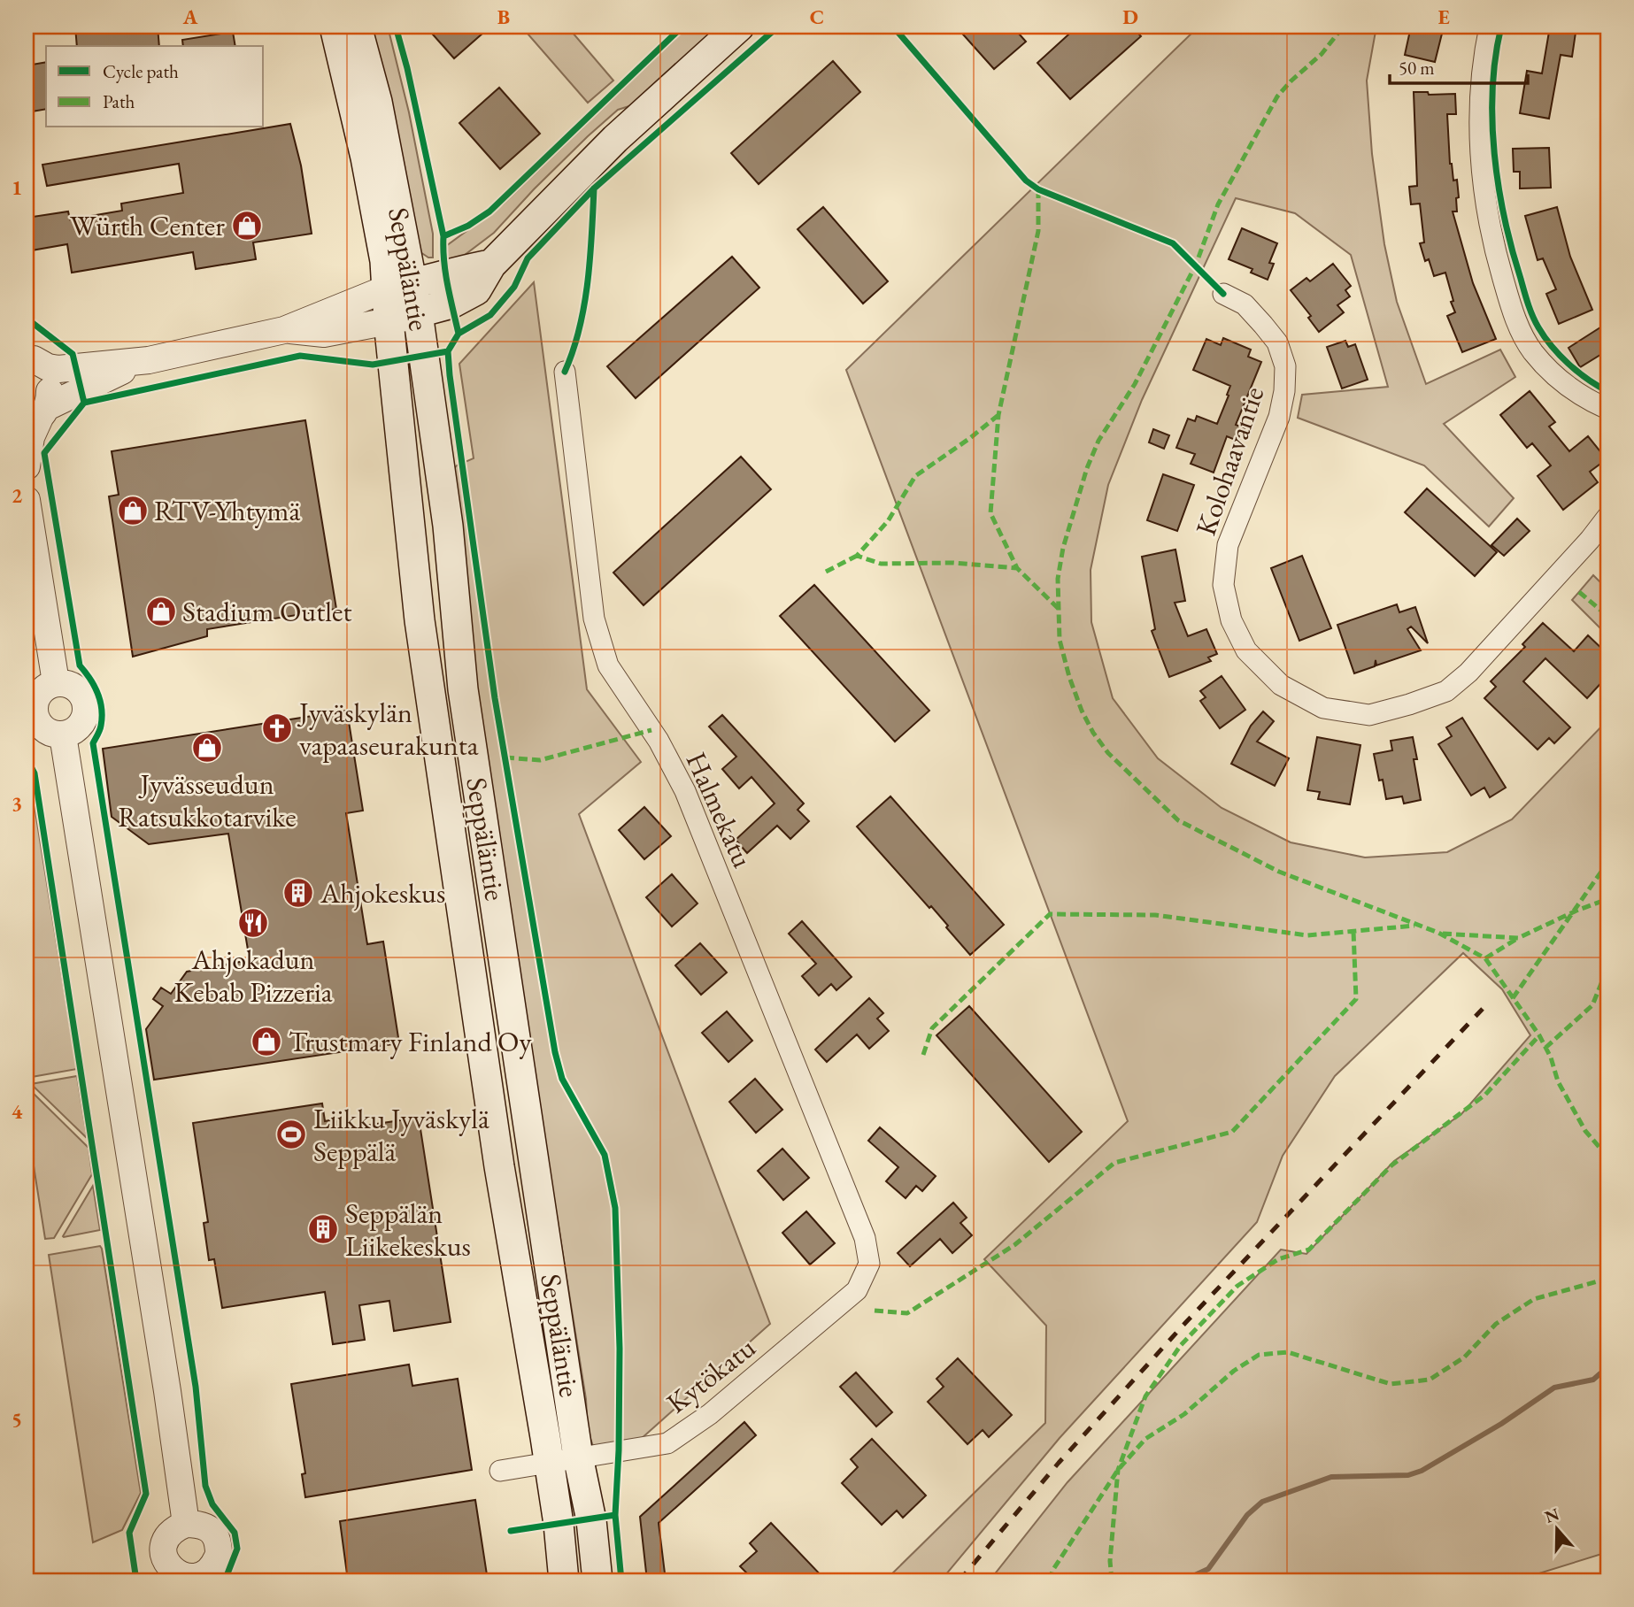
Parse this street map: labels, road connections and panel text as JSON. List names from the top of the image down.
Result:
{
  "streets": {
    "main road": ["Seppäläntie"],
    "street": ["Kolohaavantie", "Halmekatu", "Kytökatu"]
  },
  "crossings": [
    ["Seppäläntie", "Kytökatu"],
    ["Halmekatu", "Kytökatu"]
  ],
  "places": {
    "shop": [
      "Würth Center",
      "RTV-Yhtymä",
      "Stadium Outlet",
      "Jyvässeudun Ratsukkotarvike",
      "Trustmary Finland Oy"
    ],
    "church": ["Jyväskylän vapaaseurakunta"],
    "building": ["Ahjokeskus", "Seppälän Liikekeskus"],
    "restaurant": ["Ahjokadun Kebab Pizzeria"],
    "sports": ["Liikku Jyväskylä Seppälä"]
  },
  "legend": ["Cycle path", "Path"],
  "scale_bar": "50 m",
  "north": "top",
  "grid": {
    "columns": [
      "A",
      "B",
      "C",
      "D",
      "E"
    ],
    "rows": [
      "1",
      "2",
      "3",
      "4",
      "5"
    ]
  }
}
